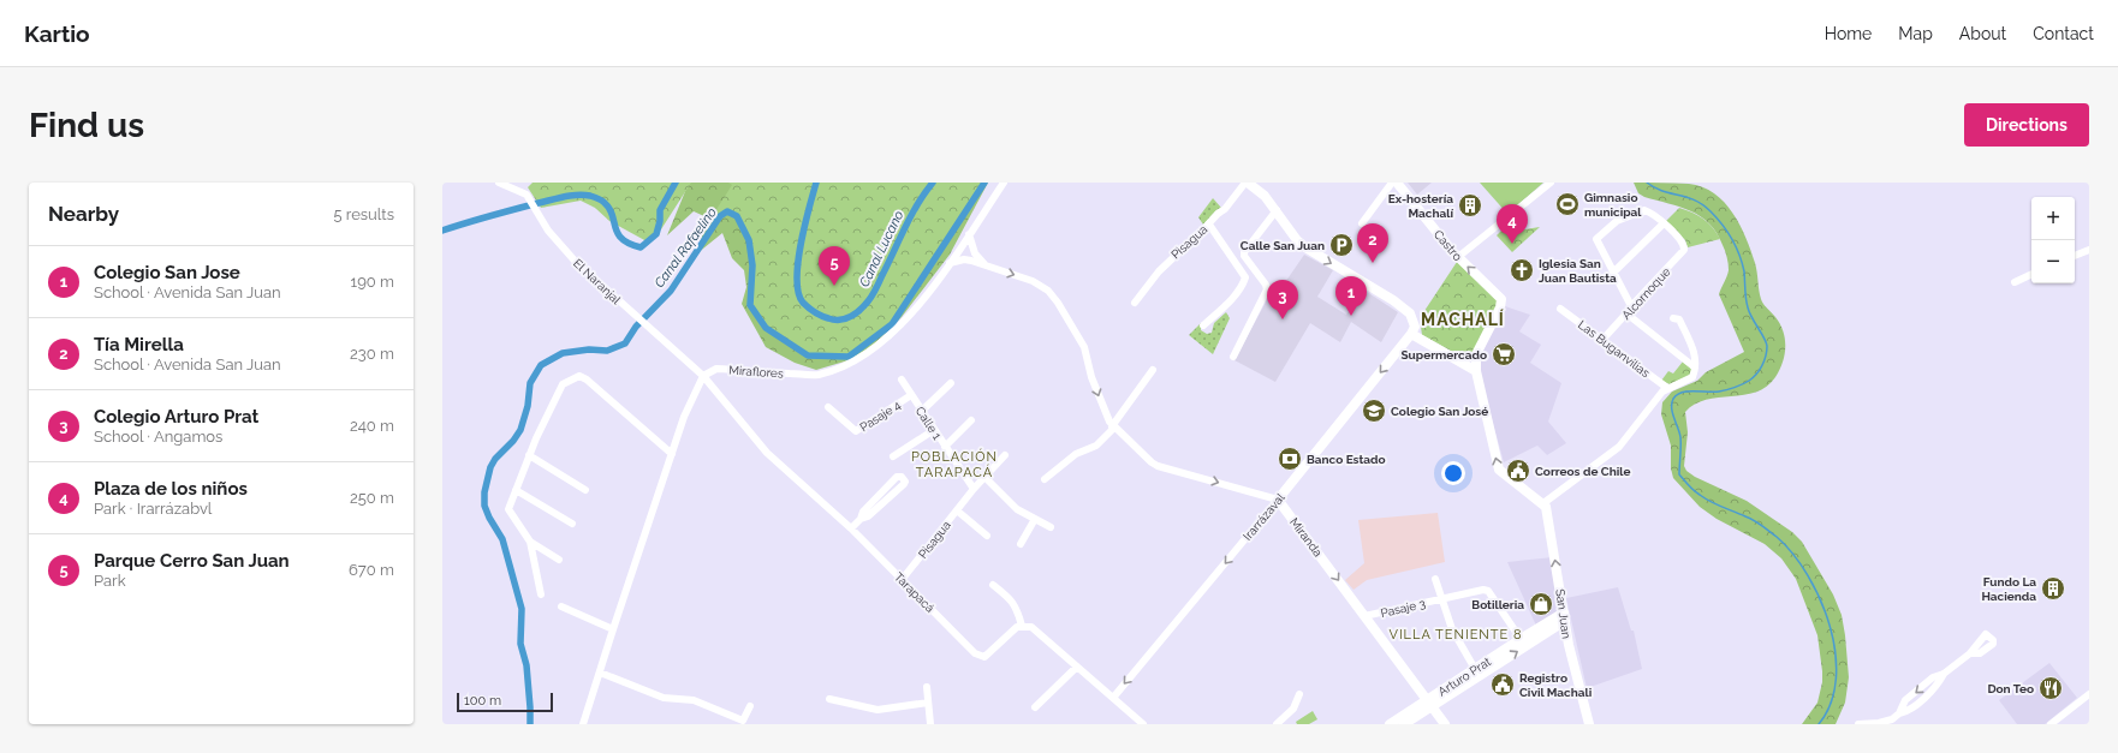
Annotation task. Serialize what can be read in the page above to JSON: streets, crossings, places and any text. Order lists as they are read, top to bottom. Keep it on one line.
{"streets":{"main road":["Castro","Irarrázaval","Miranda","San Juan","Arturo Prat"],"street":["Pisagua","El Naranjal","Alcornoque","Las Buganvilias","Miraflores","Pasaje 4","Calle 1","Tarapacá","Pasaje 3"]},"crossings":[["Pisagua","Calle 1"],["Pisagua","Tarapacá"],["El Naranjal","Miraflores"],["El Naranjal","Tarapacá"],["Alcornoque","Las Buganvilias"],["Miraflores","Tarapacá"],["Pasaje 4","Calle 1"],["Irarrázaval","Miranda"],["Miranda","Pasaje 3"],["Miranda","Arturo Prat"],["Pasaje 3","Arturo Prat"],["San Juan","Arturo Prat"]],"one_way":["Castro","Irarrázaval","Miranda","San Juan"],"districts":["MACHALÍ","POBLACIÓN TARAPACÁ","VILLA TENIENTE 8"],"water":["Canal Rafaelino","Canal Lucano"],"places":{"sports":["Gimnasio municipal"],"building":["Ex-hostería Machalí","Fundo La Hacienda"],"parking":["Calle San Juan"],"church":["Iglesia San Juan Bautista"],"supermarket":["Supermercado"],"school or university":["Colegio San José"],"bank":["Banco Estado"],"public building":["Correos de Chile","Registro Civil Machali"],"shop":["Botilleria"],"restaurant":["Don Teo"]},"scale_bar":"100 m","page":{"header":"Kartio","nav":["Home","Map","About","Contact"],"buttons":"Directions","title":"Find us","heading":["Nearby","5 results"],"map_buttons":["+","−"],"pins":["4","2","5","1","3"],"list":[{"mark":"1","name":"Colegio San Jose","note":"School · Avenida San Juan","value":"190 m"},{"mark":"2","name":"Tía Mirella","note":"School · Avenida San Juan","value":"230 m"},{"mark":"3","name":"Colegio Arturo Prat","note":"School · Angamos","value":"240 m"},{"mark":"4","name":"Plaza de los niños","note":"Park · Irarrázabvl","value":"250 m"},{"mark":"5","name":"Parque Cerro San Juan","note":"Park","value":"670 m"}],"scale":"100 m"}}
